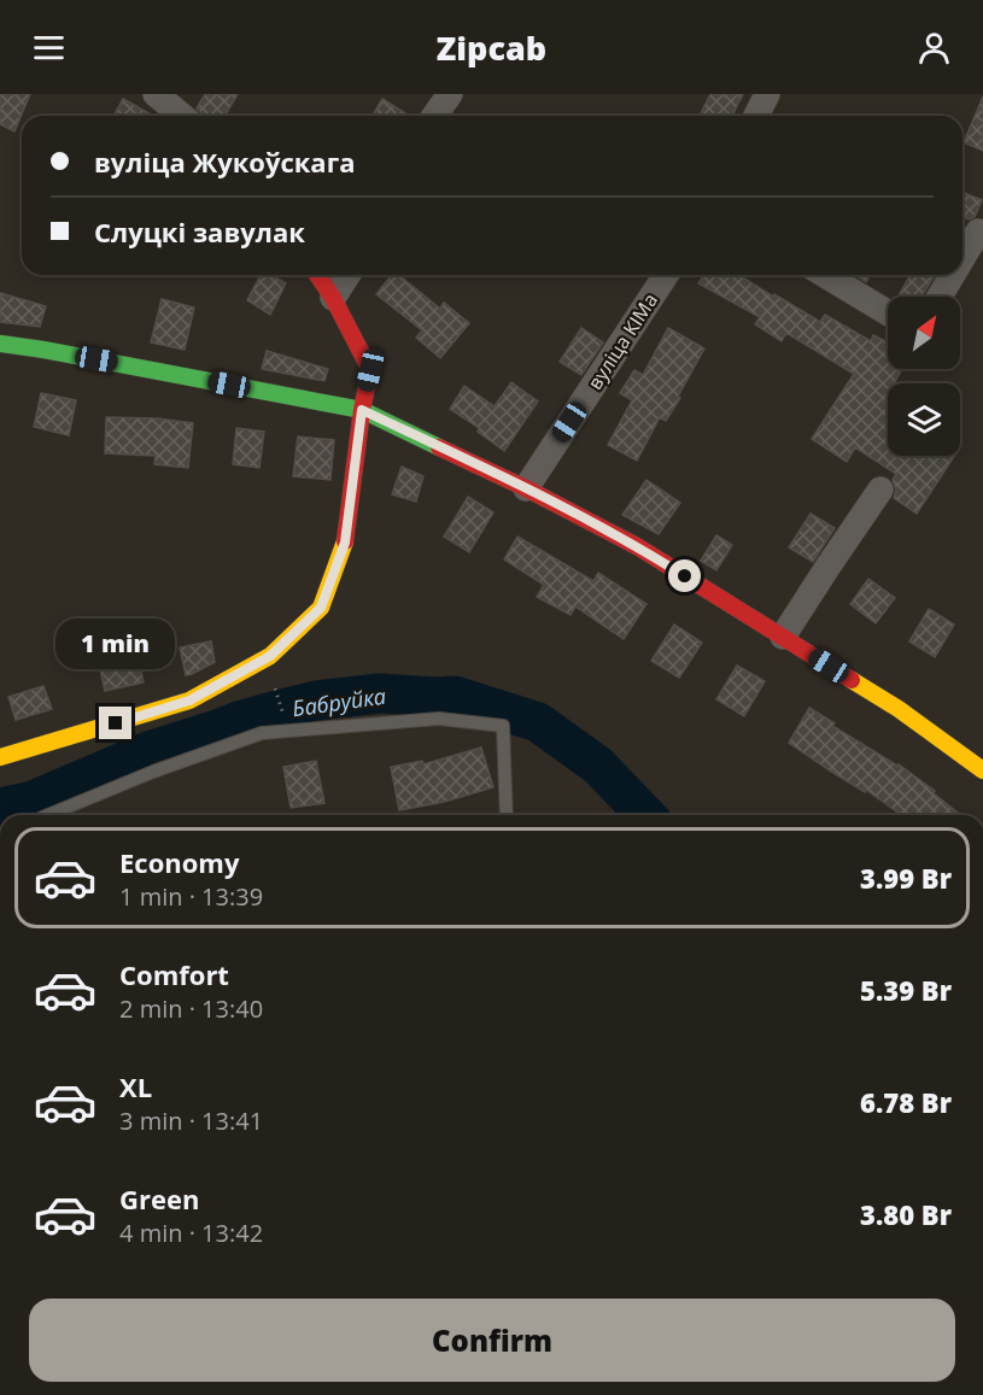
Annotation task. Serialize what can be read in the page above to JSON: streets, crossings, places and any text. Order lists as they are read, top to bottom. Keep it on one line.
{"streets":{"street":["вуліца КІМа"]},"water":["Бабруйка"],"north":"top right","page":{"header":"Zipcab","banner":["вуліца Жукоўскага","Слуцкі завулак"],"bubble":"1 min","list":[{"name":"Economy","note":"1 min · 13:39","value":"3.99 Br"},{"name":"Comfort","note":"2 min · 13:40","value":"5.39 Br"},{"name":"XL","note":"3 min · 13:41","value":"6.78 Br"},{"name":"Green","note":"4 min · 13:42","value":"3.80 Br"}],"buttons":"Confirm"}}
